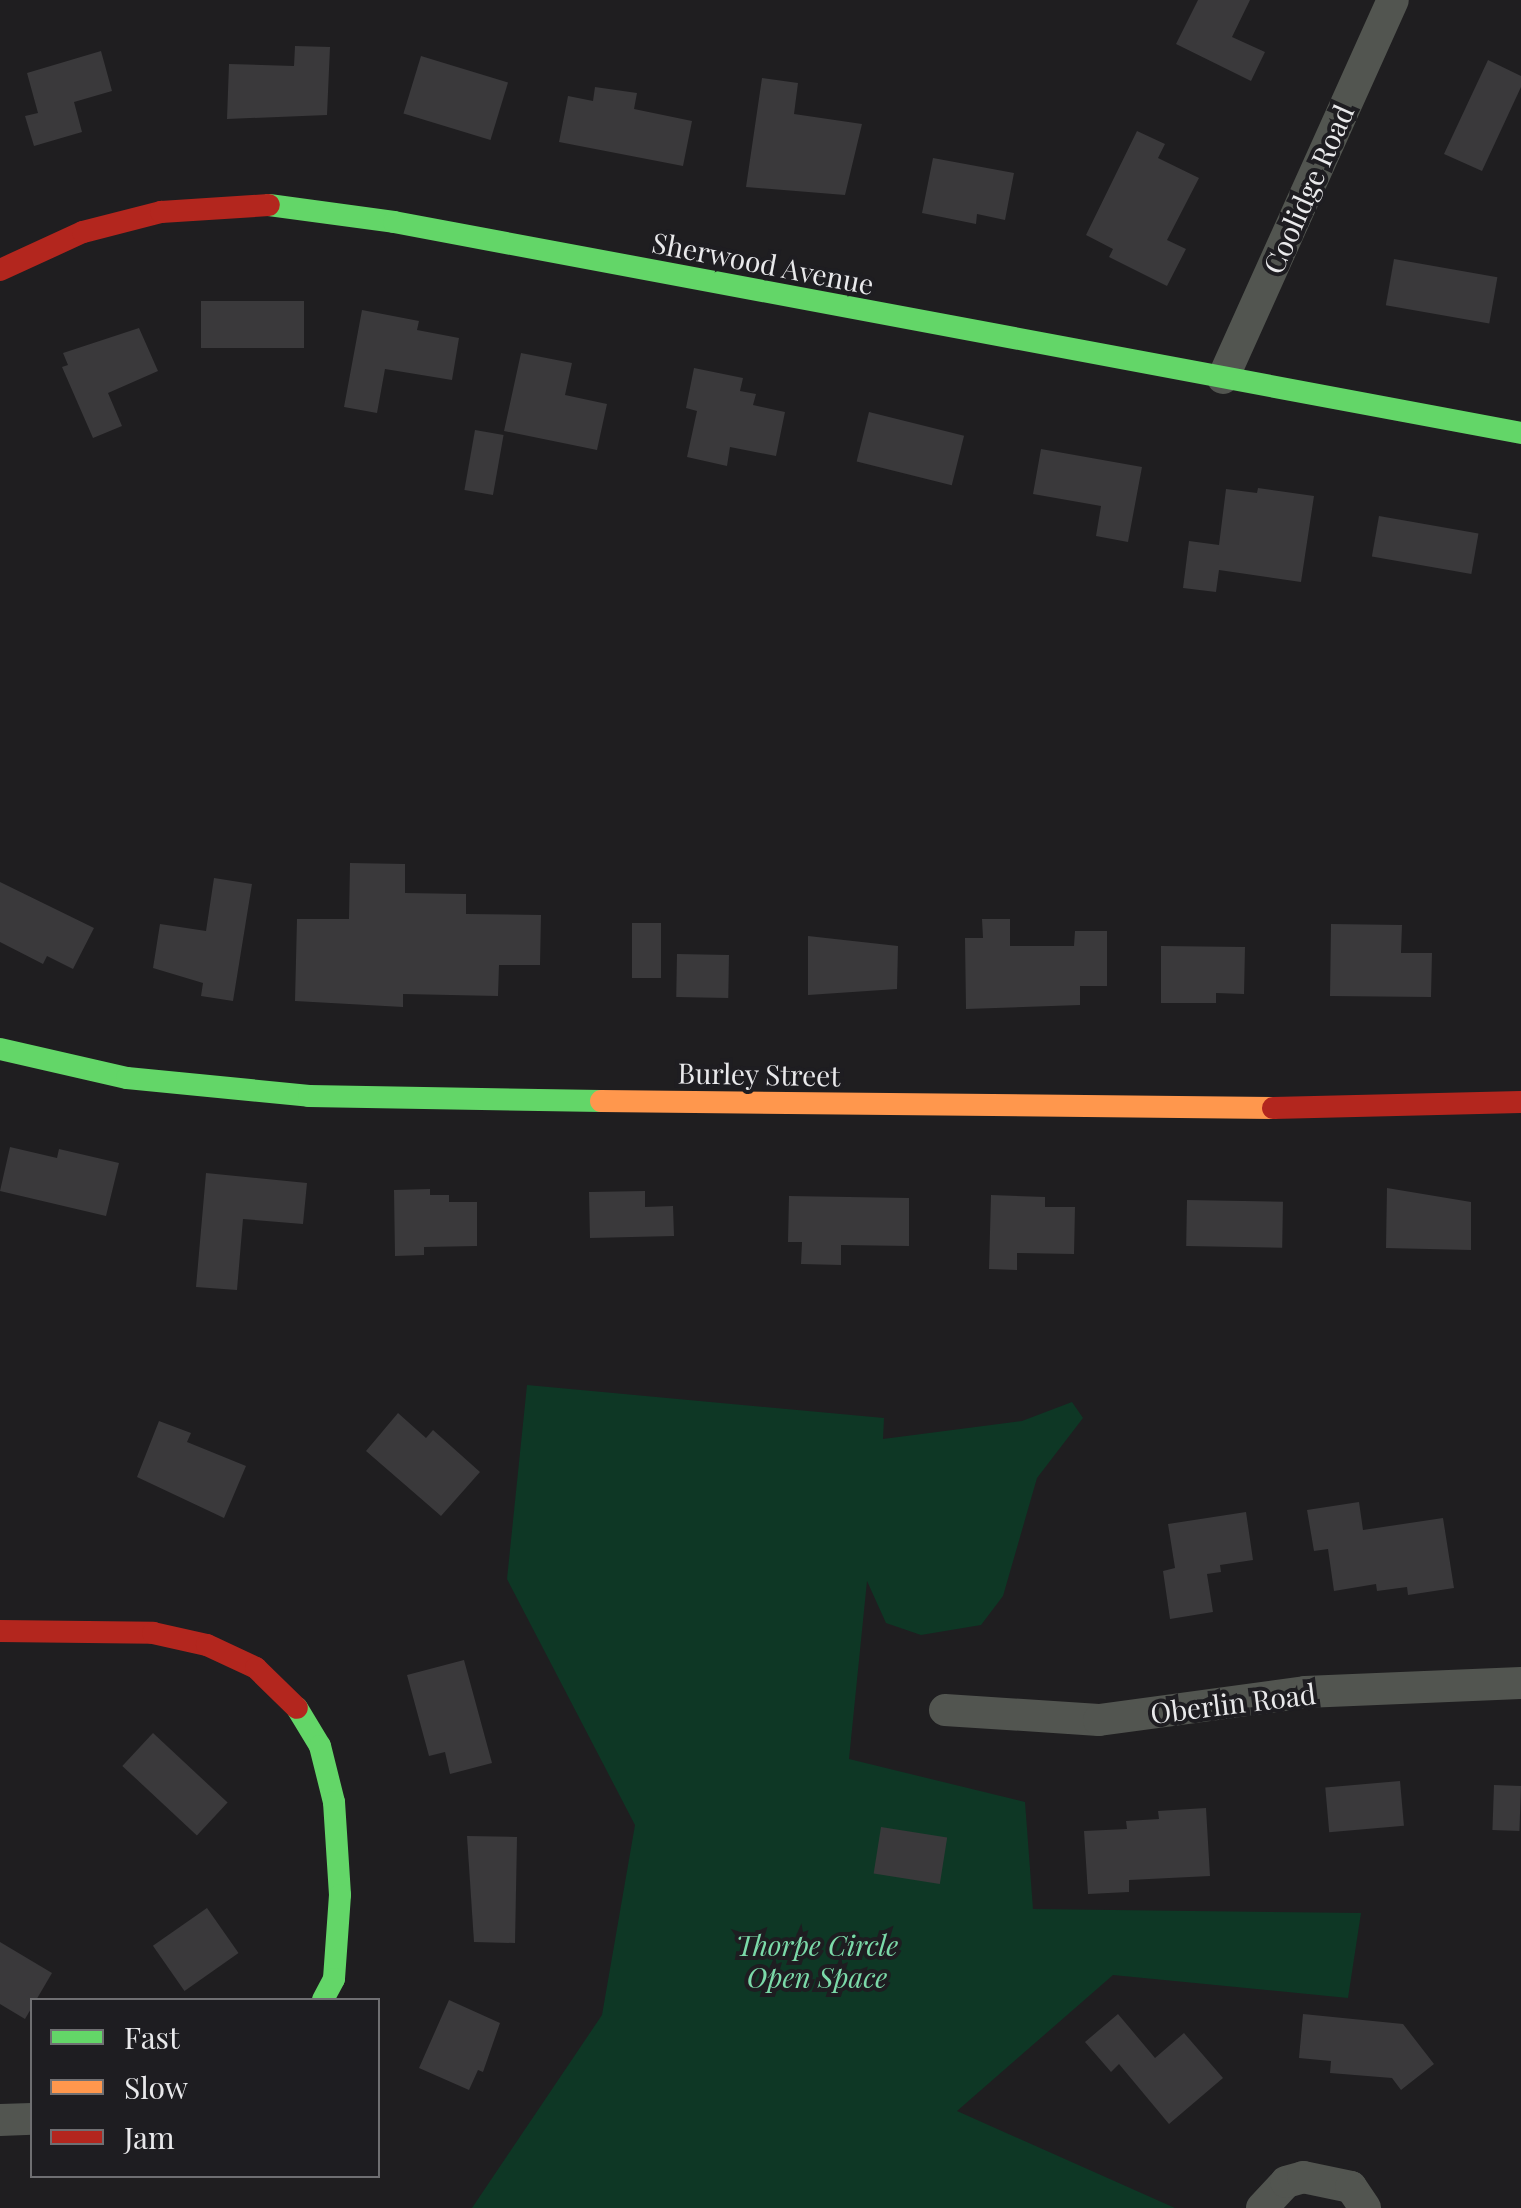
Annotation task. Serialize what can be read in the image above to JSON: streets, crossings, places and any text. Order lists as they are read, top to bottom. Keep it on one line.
{"streets":{"street":["Coolidge Road","Sherwood Avenue","Burley Street","Oberlin Road"]},"crossings":[["Coolidge Road","Sherwood Avenue"]],"parks":["Thorpe Circle Open Space"],"legend":["Fast","Slow","Jam"]}
